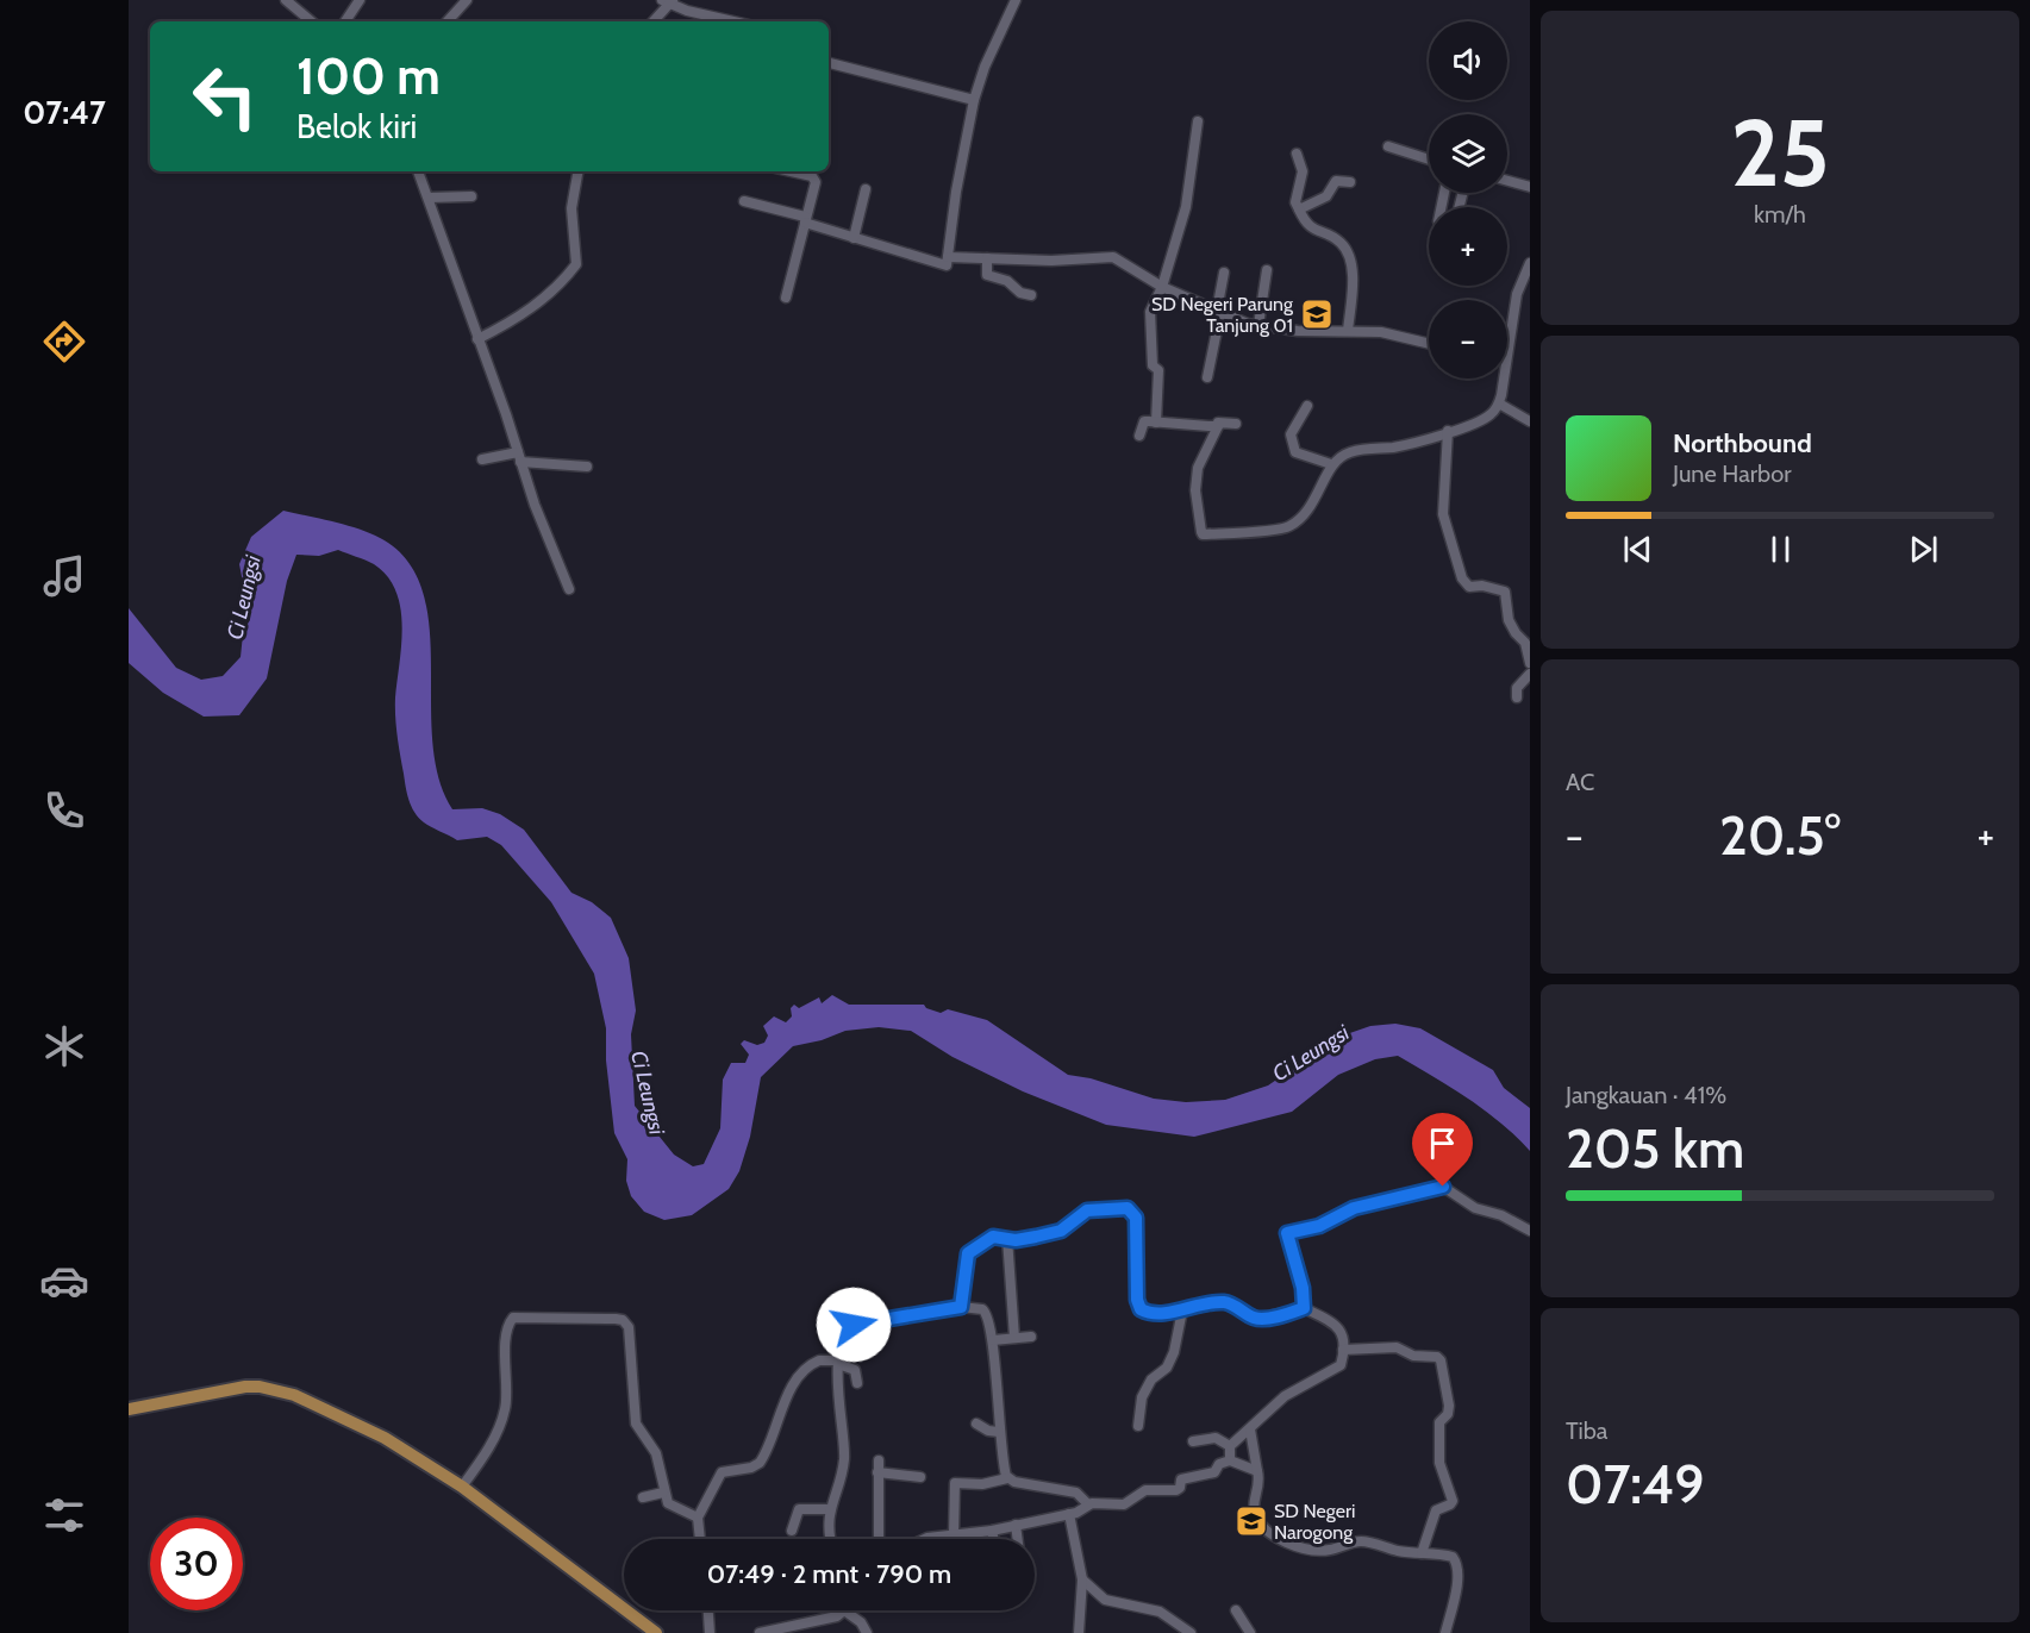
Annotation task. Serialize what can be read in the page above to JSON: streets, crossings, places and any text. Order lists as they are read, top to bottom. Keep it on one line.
{"water":["Ci Leungsi"],"places":{"school or university":["SD Negeri Parung Tanjung 01","SD Negeri Narogong"]},"page":{"tabs":"07:47","tile":[["25","km/h"],"AC",["Jangkauan · 41%","205 km"],["Tiba","07:49"]],"map_buttons":["+","−"],"turn":["100 m","Belok kiri"],"song":["Northbound","June Harbor"],"heat":["−","20.5°","+"],"limit":"30","trip":"07:49 · 2 mnt · 790 m"}}
